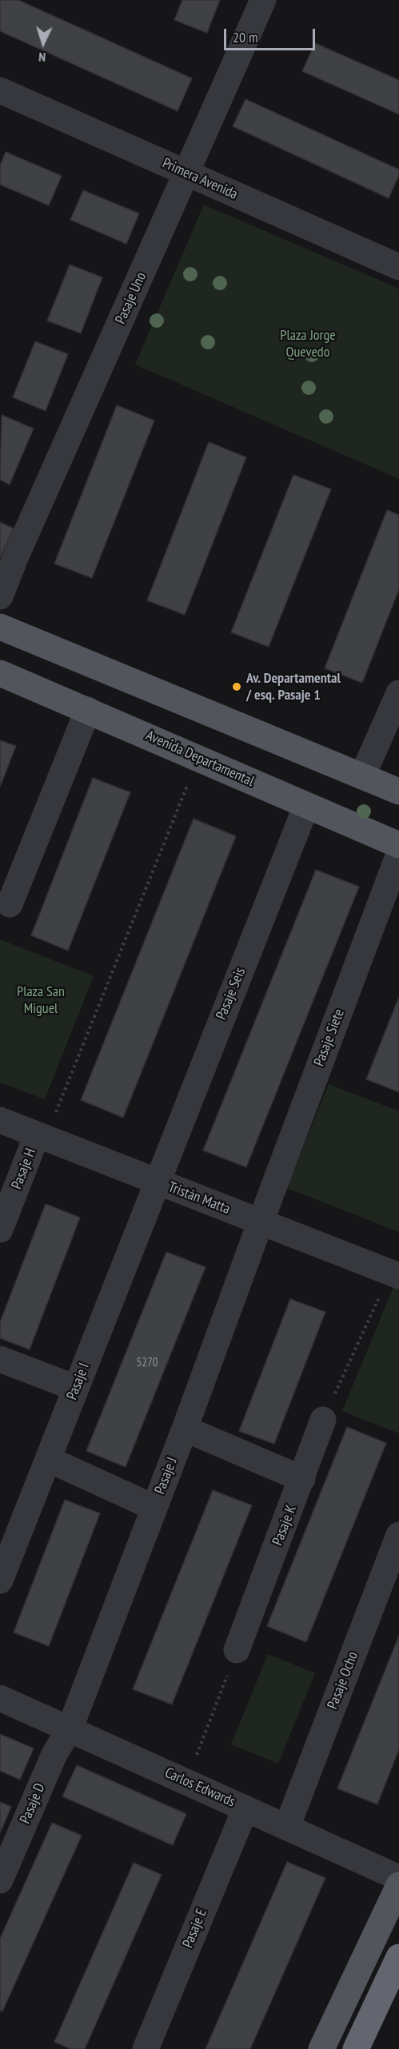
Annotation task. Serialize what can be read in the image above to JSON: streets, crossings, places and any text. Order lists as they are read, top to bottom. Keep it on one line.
{"streets":{"main road":["Avenida Departamental"],"street":["Primera Avenida","Pasaje Uno","Pasaje Seis","Pasaje Siete","Pasaje H","Tristán Matta","Pasaje I","Pasaje J","Pasaje K","Pasaje Ocho","Carlos Edwards","Pasaje D","Pasaje E"]},"crossings":[["Primera Avenida","Pasaje Uno"],["Avenida Departamental","Pasaje Seis"],["Pasaje Seis","Tristán Matta"],["Pasaje Seis","Pasaje I"],["Pasaje Siete","Tristán Matta"],["Pasaje Siete","Pasaje J"],["Pasaje H","Tristán Matta"],["Tristán Matta","Pasaje I"],["Tristán Matta","Pasaje J"],["Pasaje J","Carlos Edwards"],["Pasaje J","Pasaje D"],["Pasaje Ocho","Carlos Edwards"],["Carlos Edwards","Pasaje D"],["Carlos Edwards","Pasaje E"]],"parks":["Plaza Jorge Quevedo","Plaza San Miguel"],"places":["Av. Departamental / esq. Pasaje 1"],"house_numbers":["5270"],"scale_bar":"20 m","north":"bottom"}
